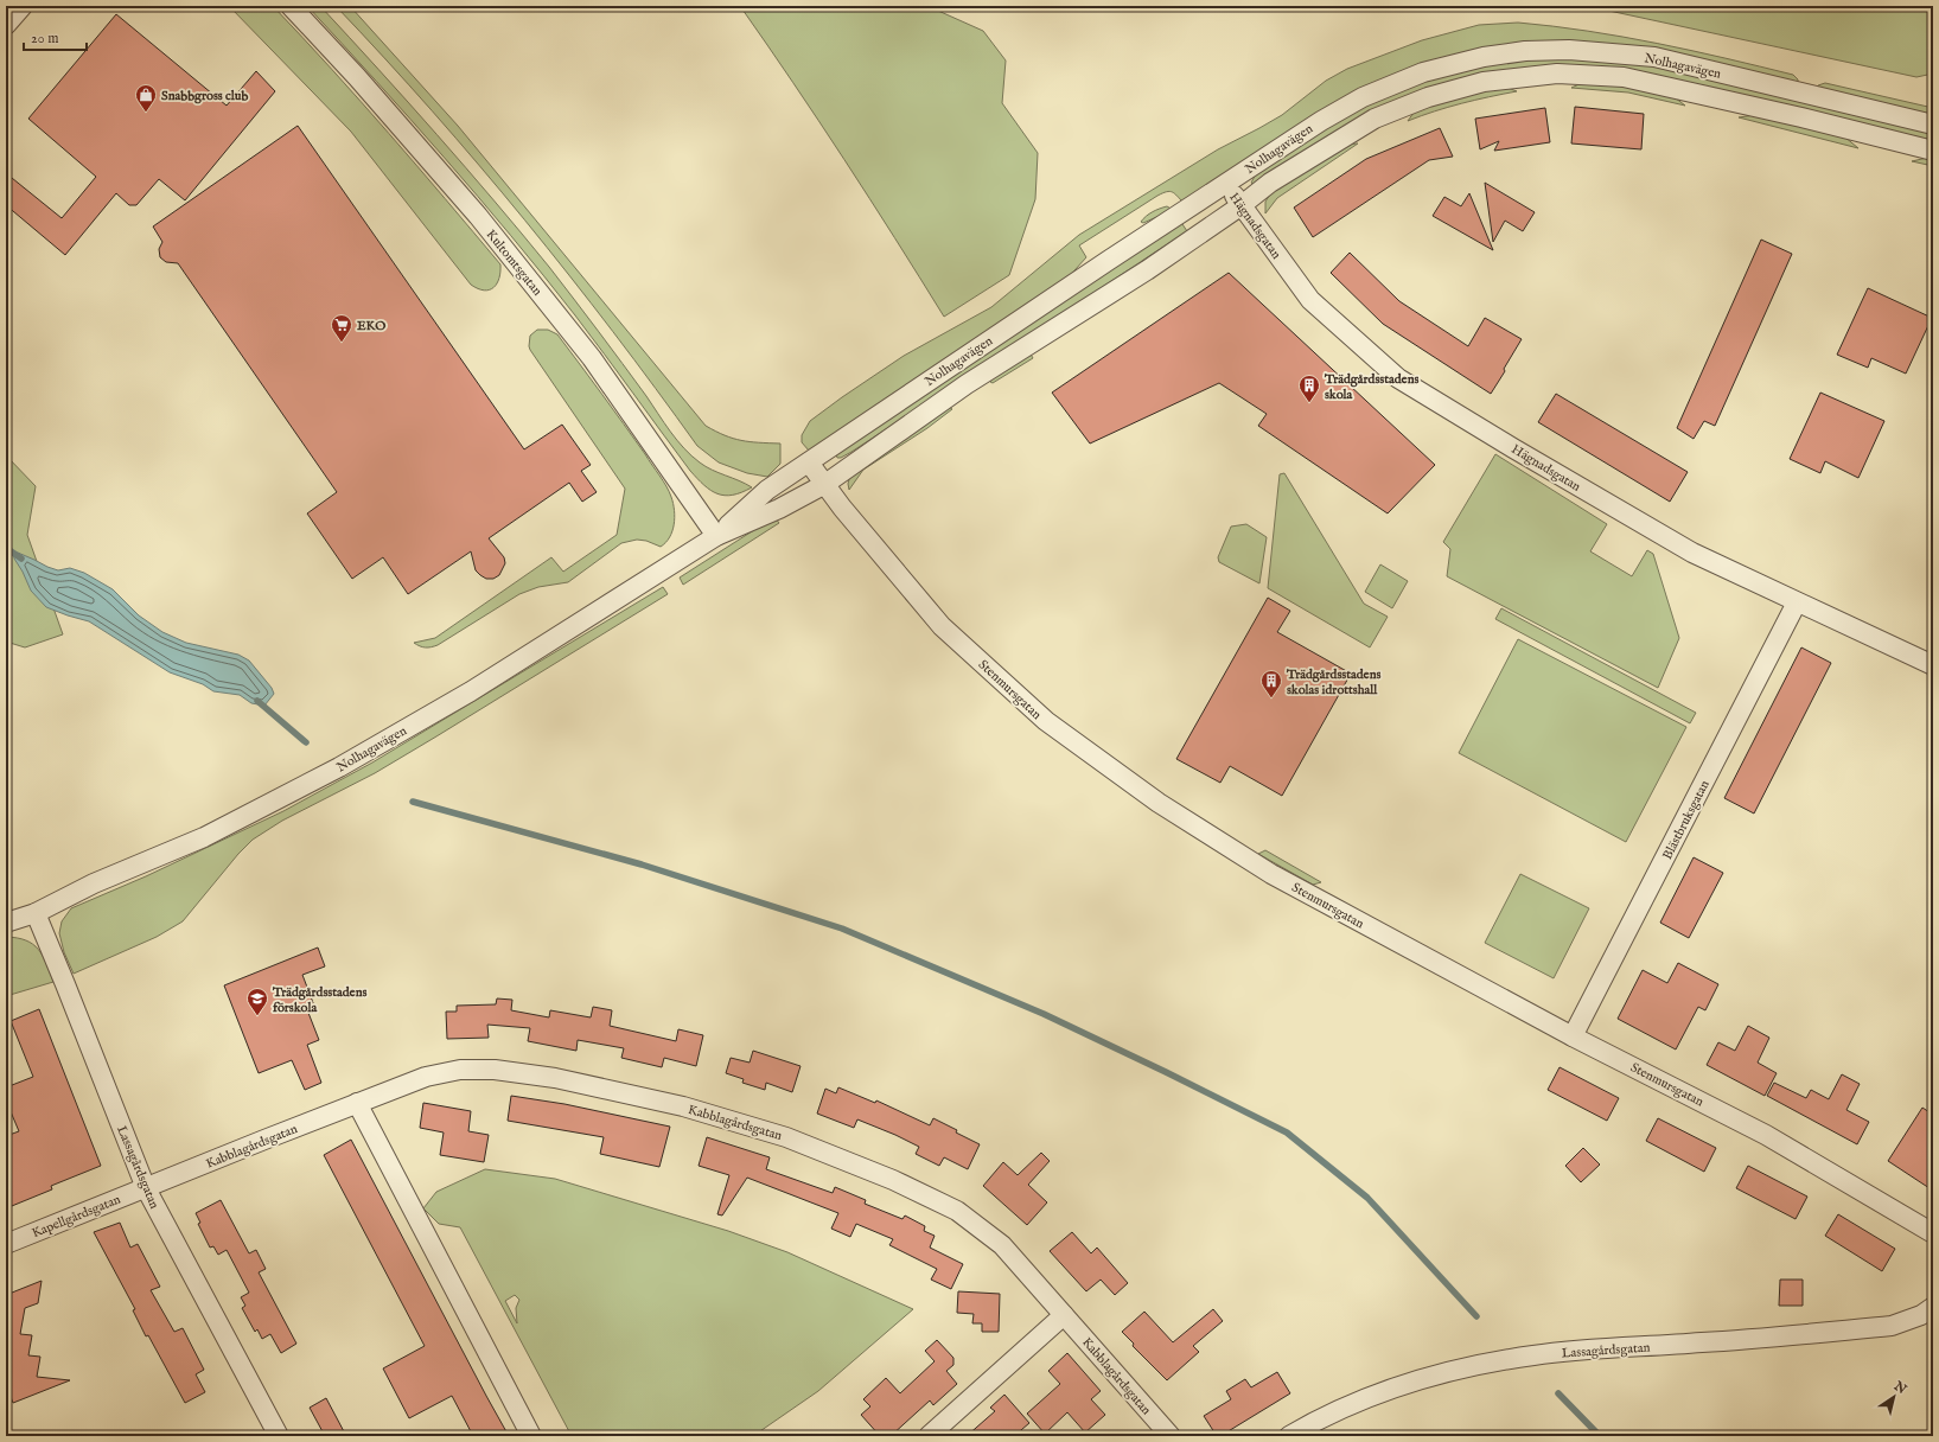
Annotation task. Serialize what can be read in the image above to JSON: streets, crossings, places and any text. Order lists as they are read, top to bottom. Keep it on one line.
{"streets":{"street":["Nolhagavägen","Hägnadsgatan","Kultomtsgatan","Stenmursgatan","Blästbruksgatan","Kabblagårdsgatan","Lassagårdsgatan","Kapellgårdsgatan"]},"crossings":[["Nolhagavägen","Hägnadsgatan"],["Nolhagavägen","Kultomtsgatan"],["Nolhagavägen","Stenmursgatan"],["Nolhagavägen","Lassagårdsgatan"],["Hägnadsgatan","Blästbruksgatan"],["Stenmursgatan","Blästbruksgatan"],["Kabblagårdsgatan","Lassagårdsgatan"],["Kabblagårdsgatan","Kapellgårdsgatan"],["Lassagårdsgatan","Kapellgårdsgatan"]],"places":{"shop":["Snabbgross club"],"supermarket":["EKO"],"building":["Trädgårdsstadens skola","Trädgårdsstadens skolas idrottshall"],"school or university":["Trädgårdsstadens förskola"]},"scale_bar":"20 m","north":"top right"}
